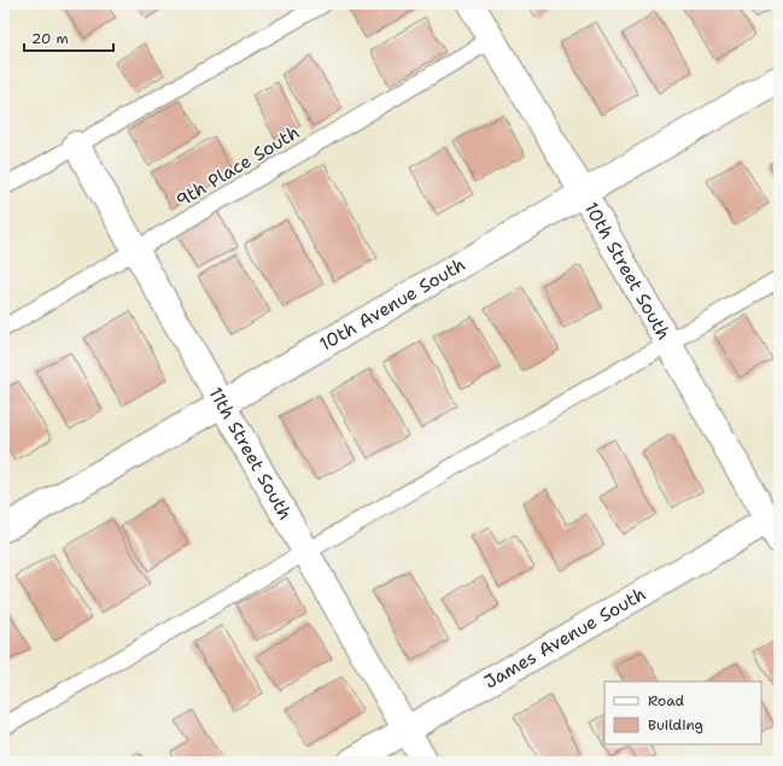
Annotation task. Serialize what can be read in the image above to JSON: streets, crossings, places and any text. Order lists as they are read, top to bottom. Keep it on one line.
{"streets":{"street":["10th Street South","10th Avenue South","11th Street South","James Avenue South"],"lane":["9th Place South"]},"crossings":[["9th Place South","10th Street South"],["9th Place South","11th Street South"],["10th Street South","10th Avenue South"],["10th Street South","James Avenue South"],["10th Avenue South","11th Street South"],["11th Street South","James Avenue South"]],"legend":["Road","Building"],"scale_bar":"20 m"}
